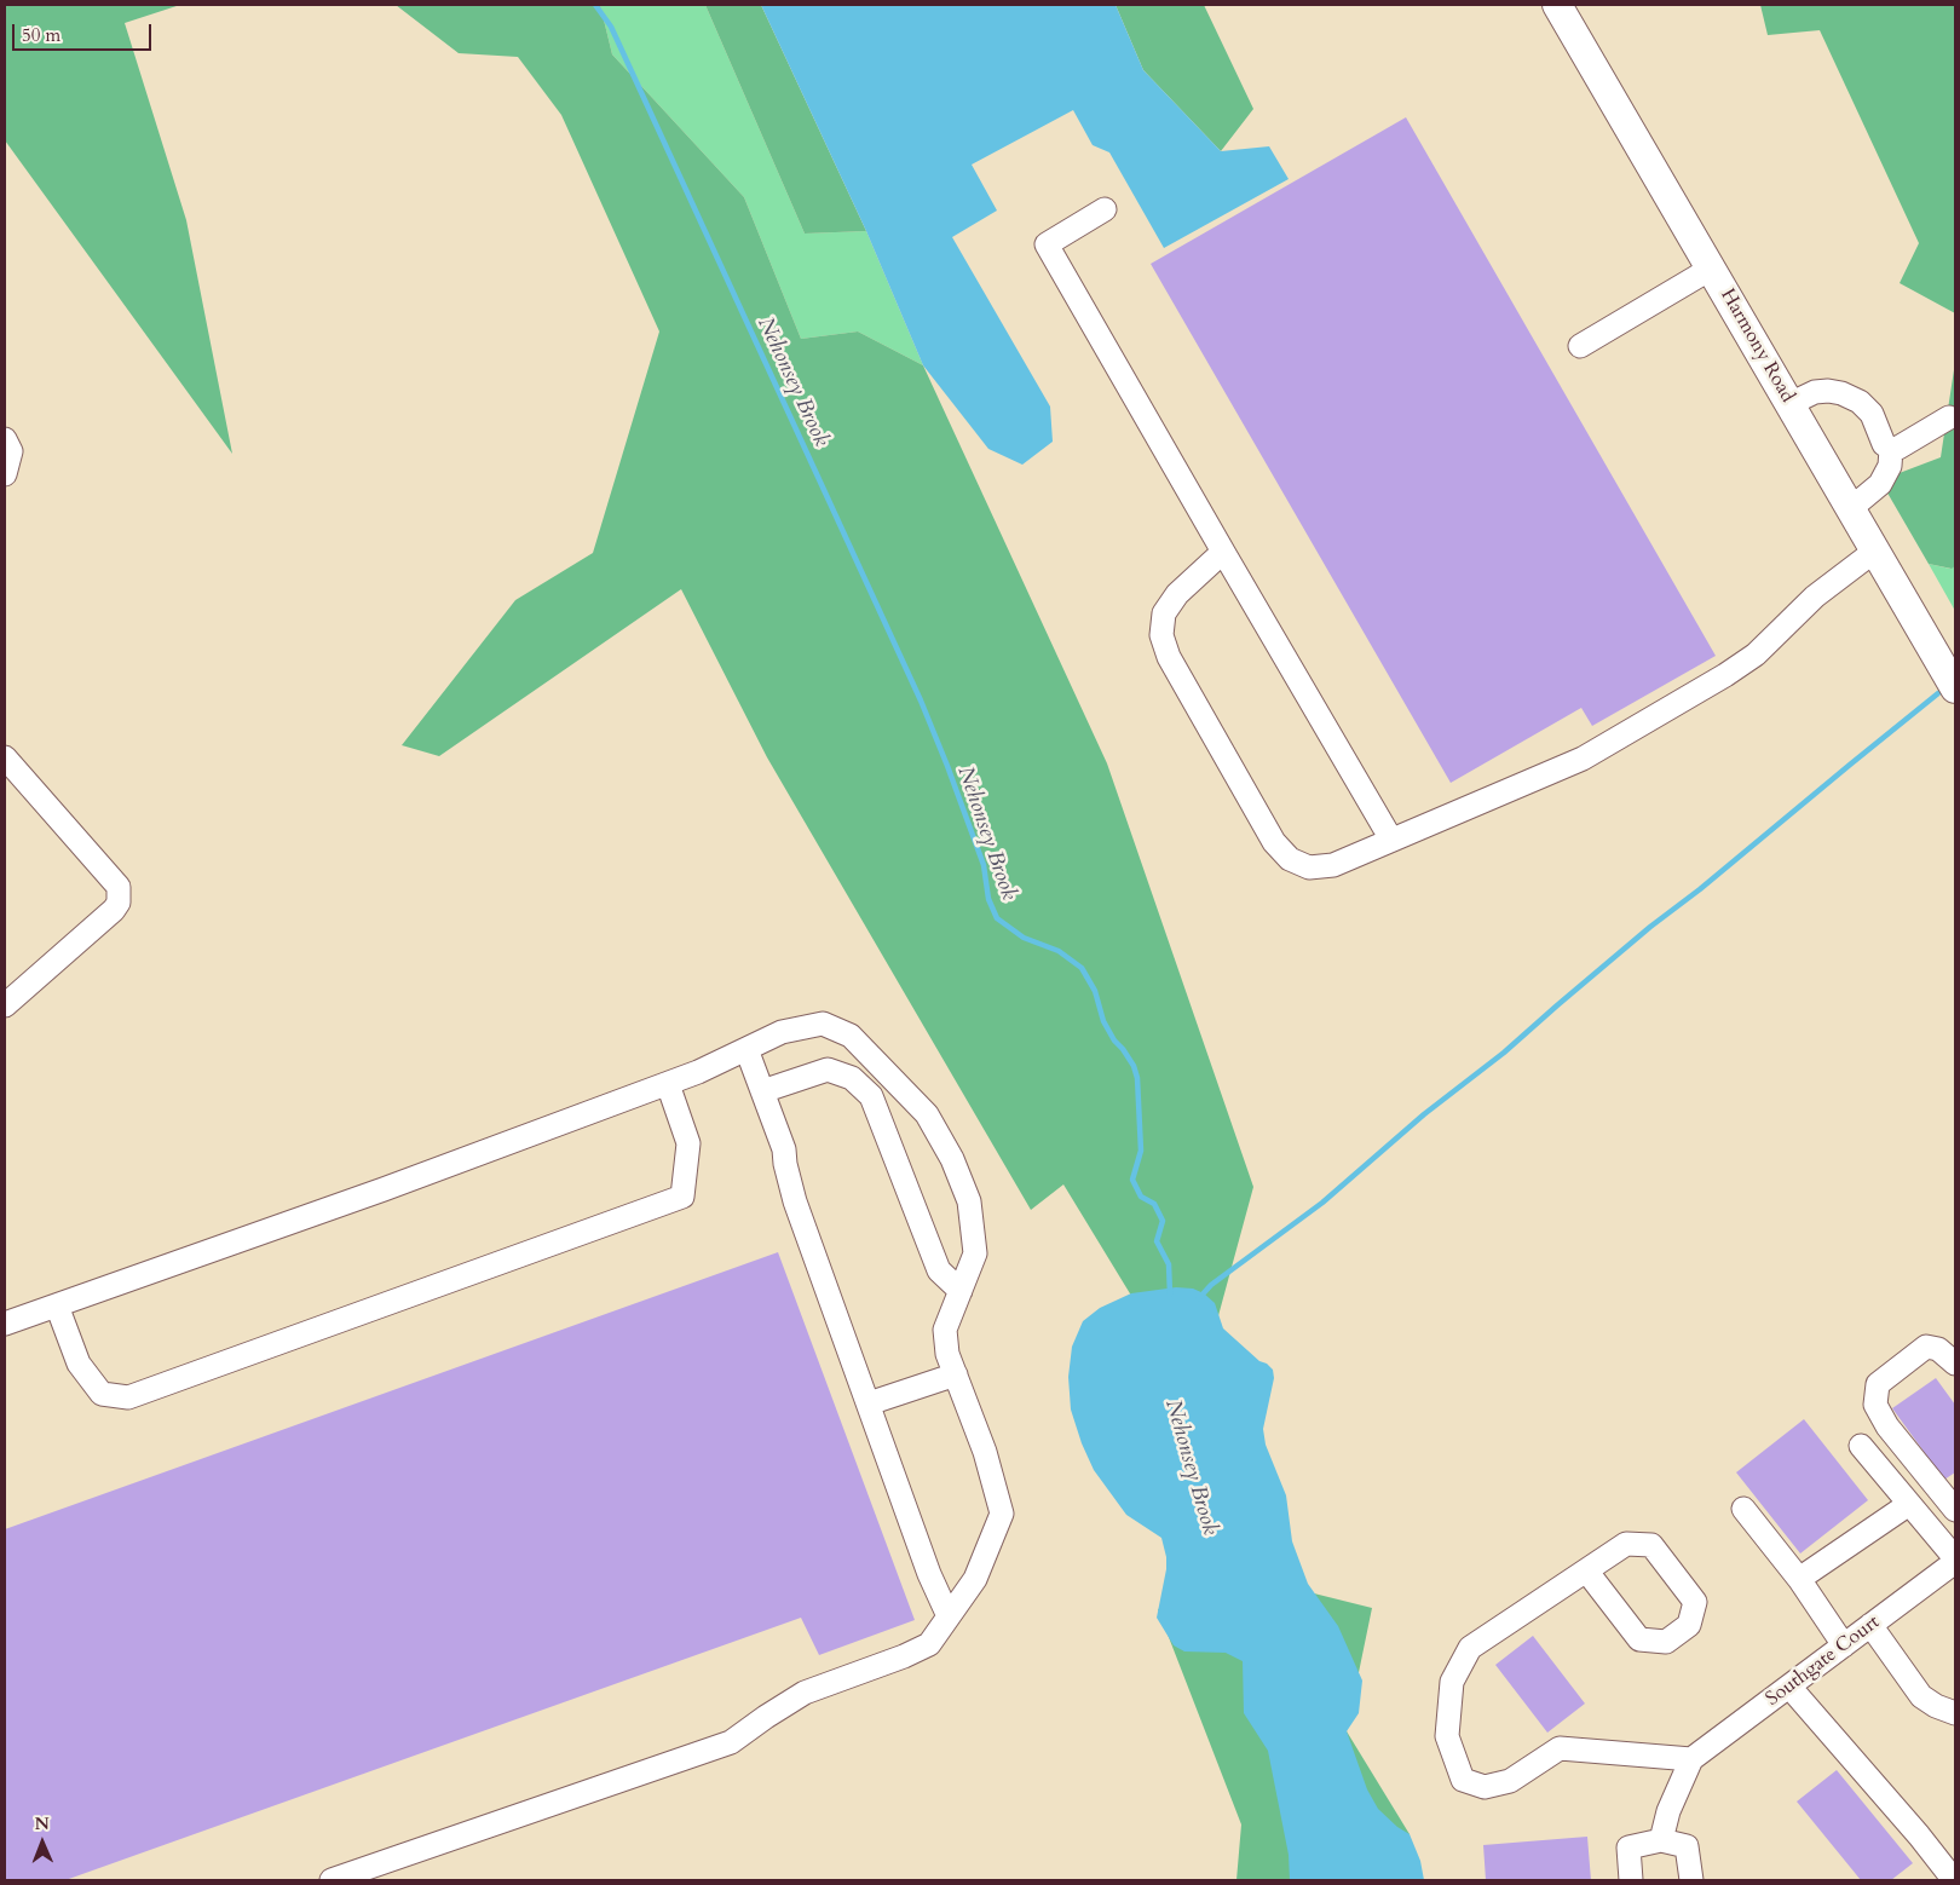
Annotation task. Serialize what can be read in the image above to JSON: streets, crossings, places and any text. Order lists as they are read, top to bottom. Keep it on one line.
{"streets":{"main road":["Harmony Road"],"street":["Southgate Court"]},"water":["Nehonsey Brook"],"scale_bar":"50 m","north":"top"}
